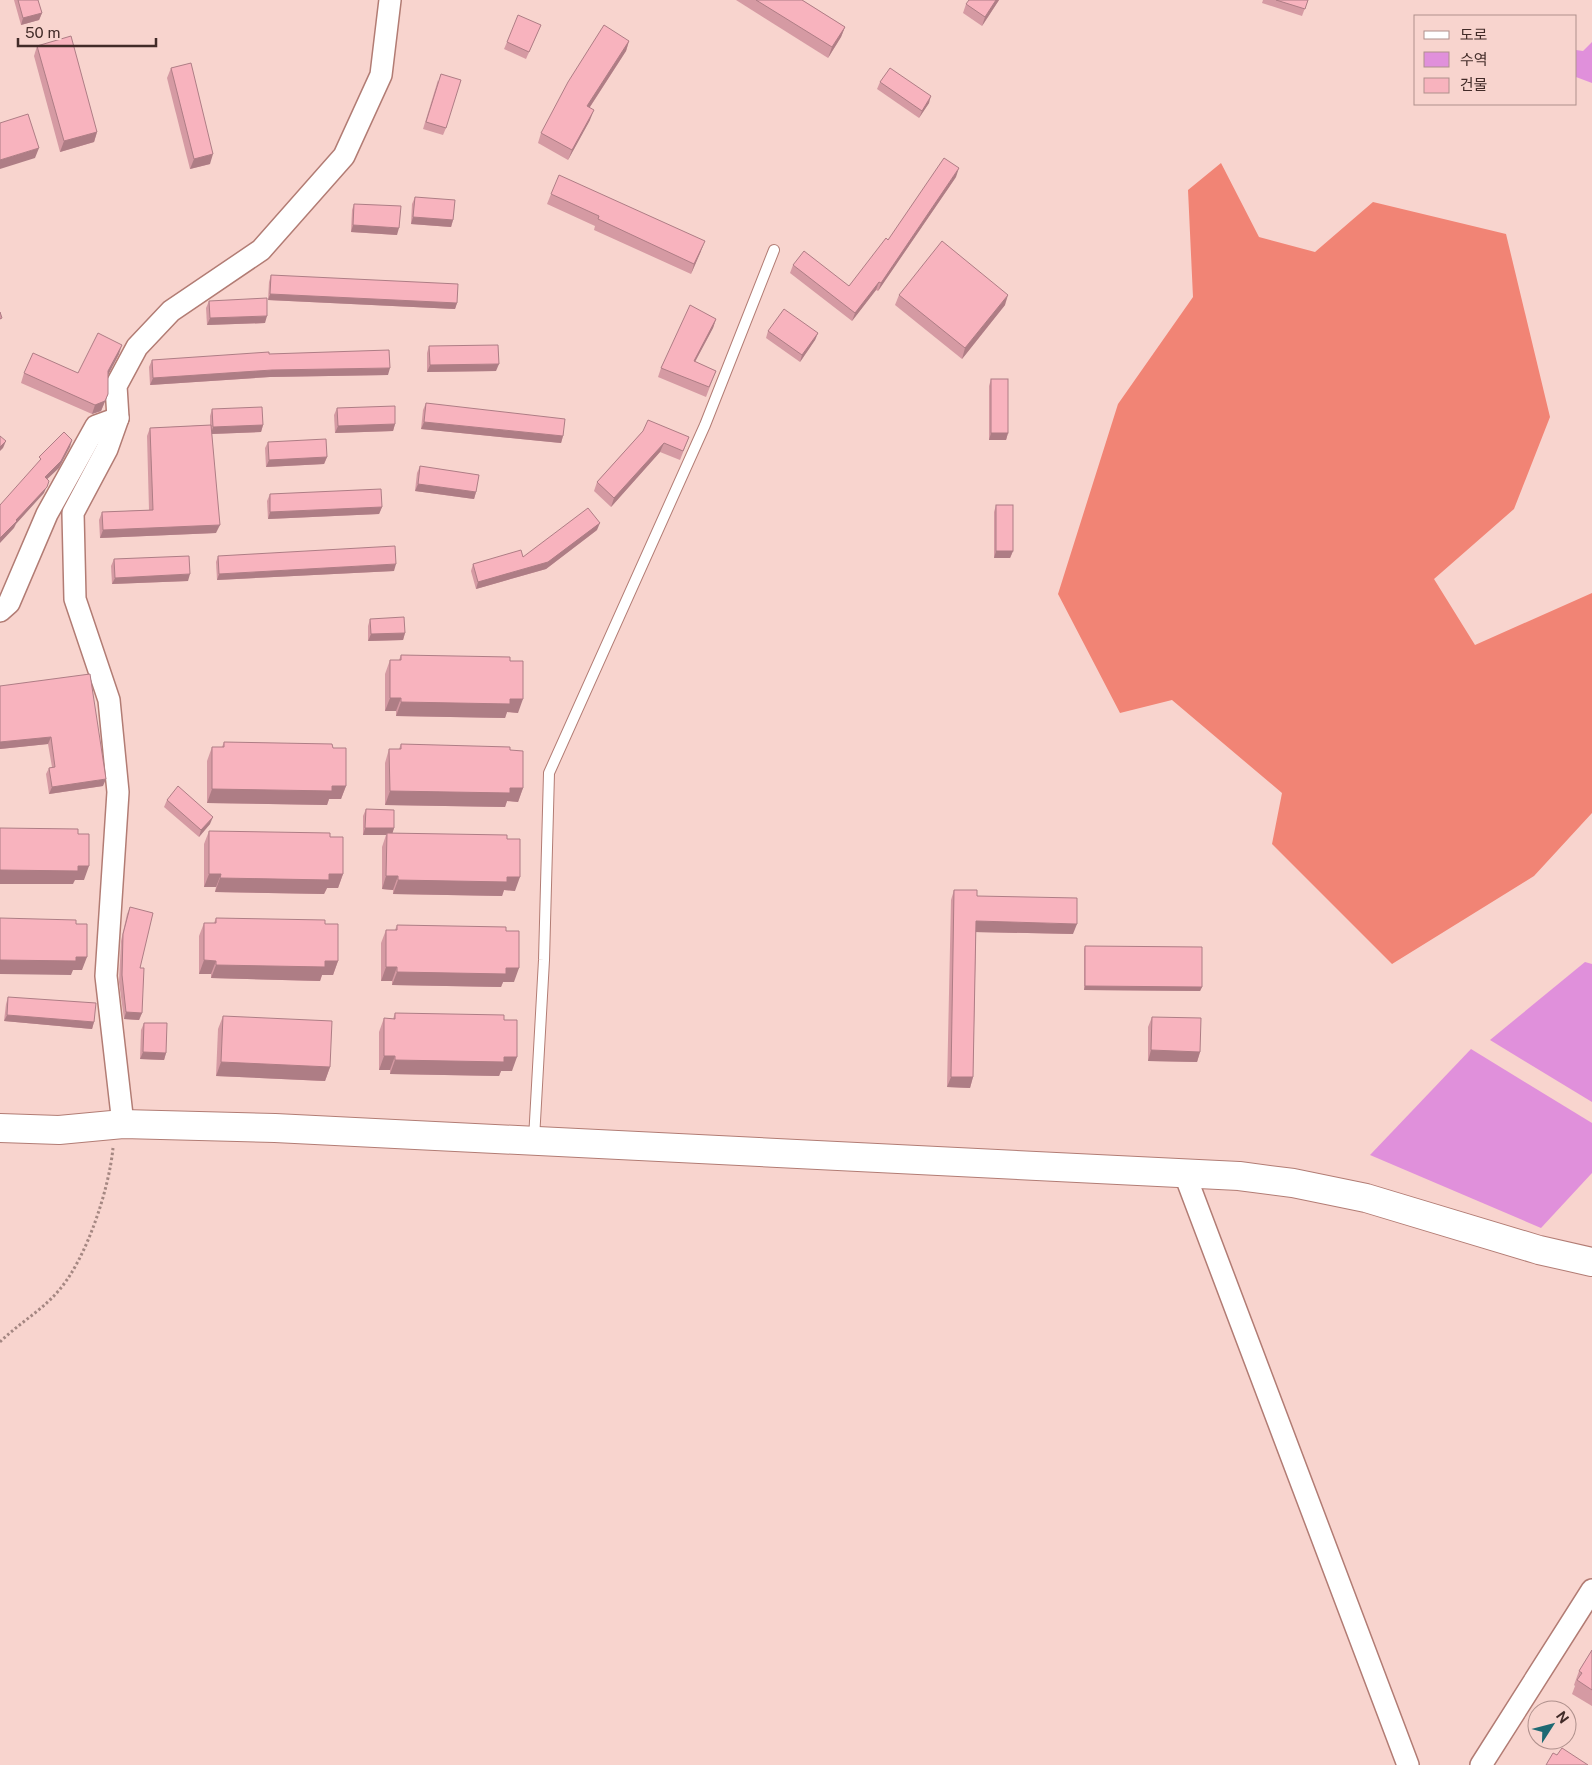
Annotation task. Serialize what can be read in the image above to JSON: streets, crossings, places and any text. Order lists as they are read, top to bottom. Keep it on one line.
{"legend":["도로","수역","건물"],"scale_bar":"50 m","north":"top right"}
